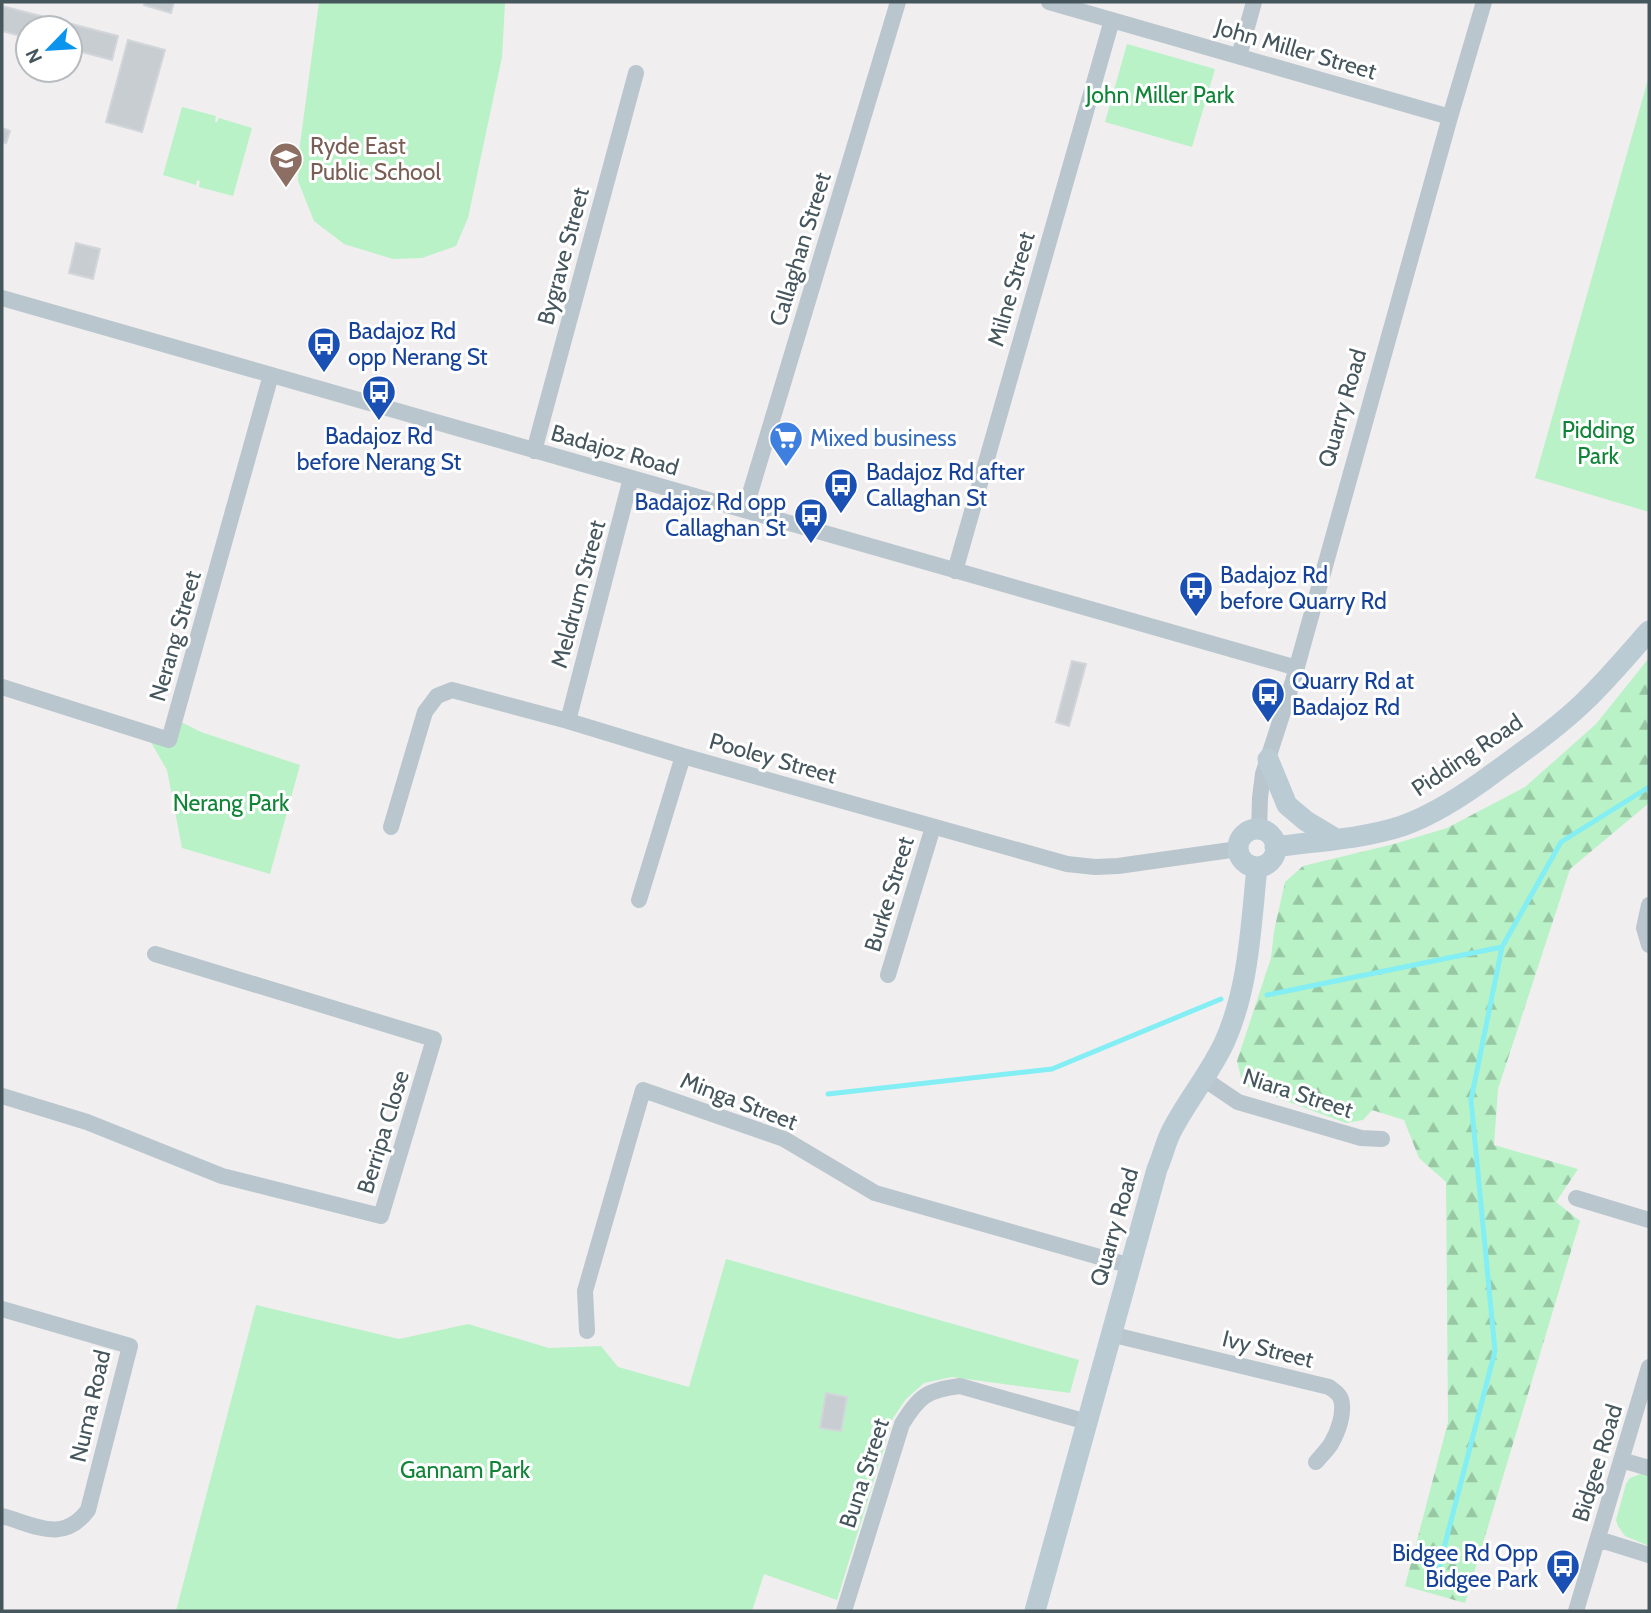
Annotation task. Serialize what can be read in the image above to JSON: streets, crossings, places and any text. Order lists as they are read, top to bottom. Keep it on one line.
{"streets":{"street":["John Miller Street","Callaghan Street","Bygrave Street","Milne Street","Quarry Road","Badajoz Road","Meldrum Street","Nerang Street","Pidding Road","Pooley Street","Burke Street","Niara Street","Minga Street","Berripa Close","Ivy Street","Numa Road","Bidgee Road","Buna Street"]},"crossings":[["John Miller Street","Milne Street"],["John Miller Street","Quarry Road"],["Callaghan Street","Badajoz Road"],["Bygrave Street","Badajoz Road"],["Milne Street","Badajoz Road"],["Quarry Road","Badajoz Road"],["Quarry Road","Pidding Road"],["Quarry Road","Pooley Street"],["Quarry Road","Niara Street"],["Quarry Road","Minga Street"],["Quarry Road","Ivy Street"],["Quarry Road","Buna Street"],["Badajoz Road","Meldrum Street"],["Badajoz Road","Nerang Street"],["Meldrum Street","Pooley Street"],["Pidding Road","Pooley Street"],["Pooley Street","Burke Street"]],"parks":["John Miller Park","Pidding Park","Nerang Park","Gannam Park"],"places":{"school or university":["Ryde East Public School"],"bus stop":["Badajoz Rd opp Nerang St","Badajoz Rd before Nerang St","Badajoz Rd after Callaghan St","Badajoz Rd opp Callaghan St","Badajoz Rd before Quarry Rd","Quarry Rd at Badajoz Rd","Bidgee Rd Opp Bidgee Park"],"supermarket":["Mixed business"]},"north":"bottom left"}
